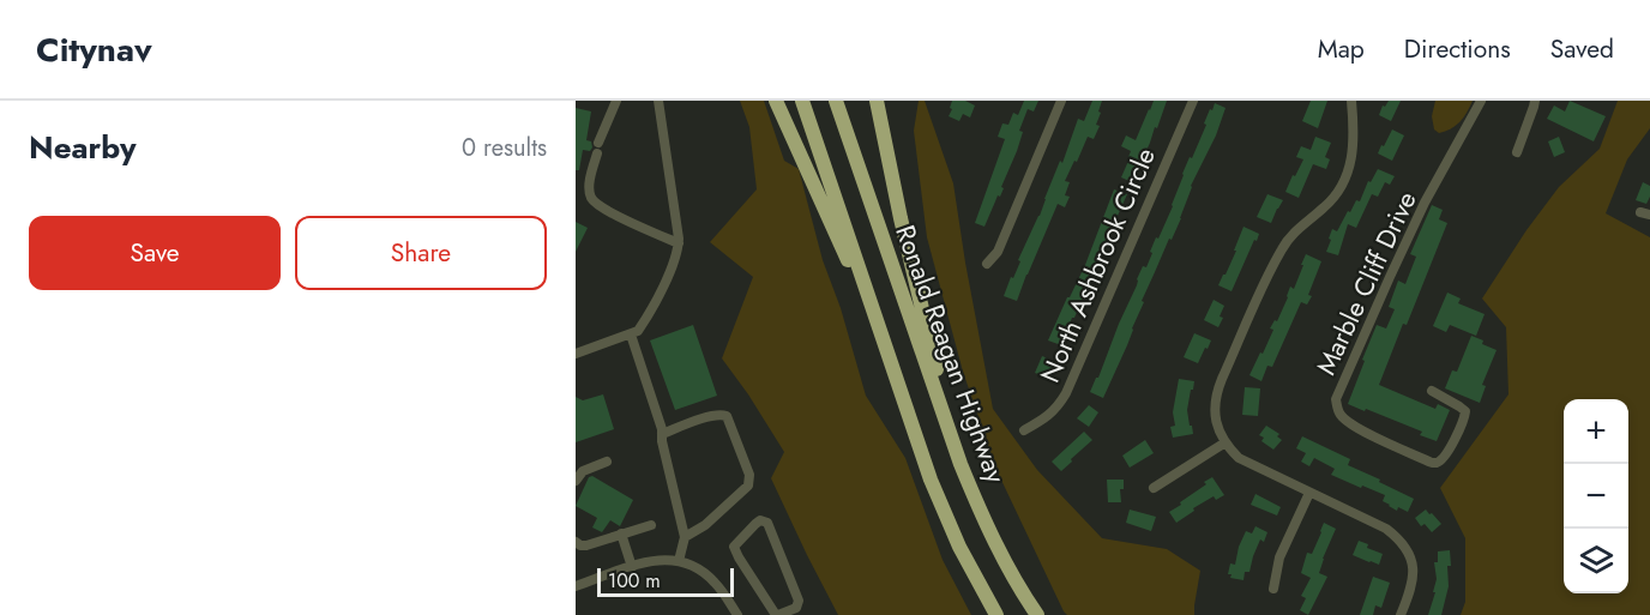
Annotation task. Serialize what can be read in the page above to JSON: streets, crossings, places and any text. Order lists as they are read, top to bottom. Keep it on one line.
{"streets":{"highway":["Ronald Reagan Highway"],"street":["North Ashbrook Circle","Marble Cliff Drive"]},"scale_bar":"100 m","page":{"header":"Citynav","nav":["Map","Directions","Saved"],"heading":["Nearby","0 results"],"buttons":["Save","Share"],"map_buttons":["+","−"],"scale":"100 m"}}
